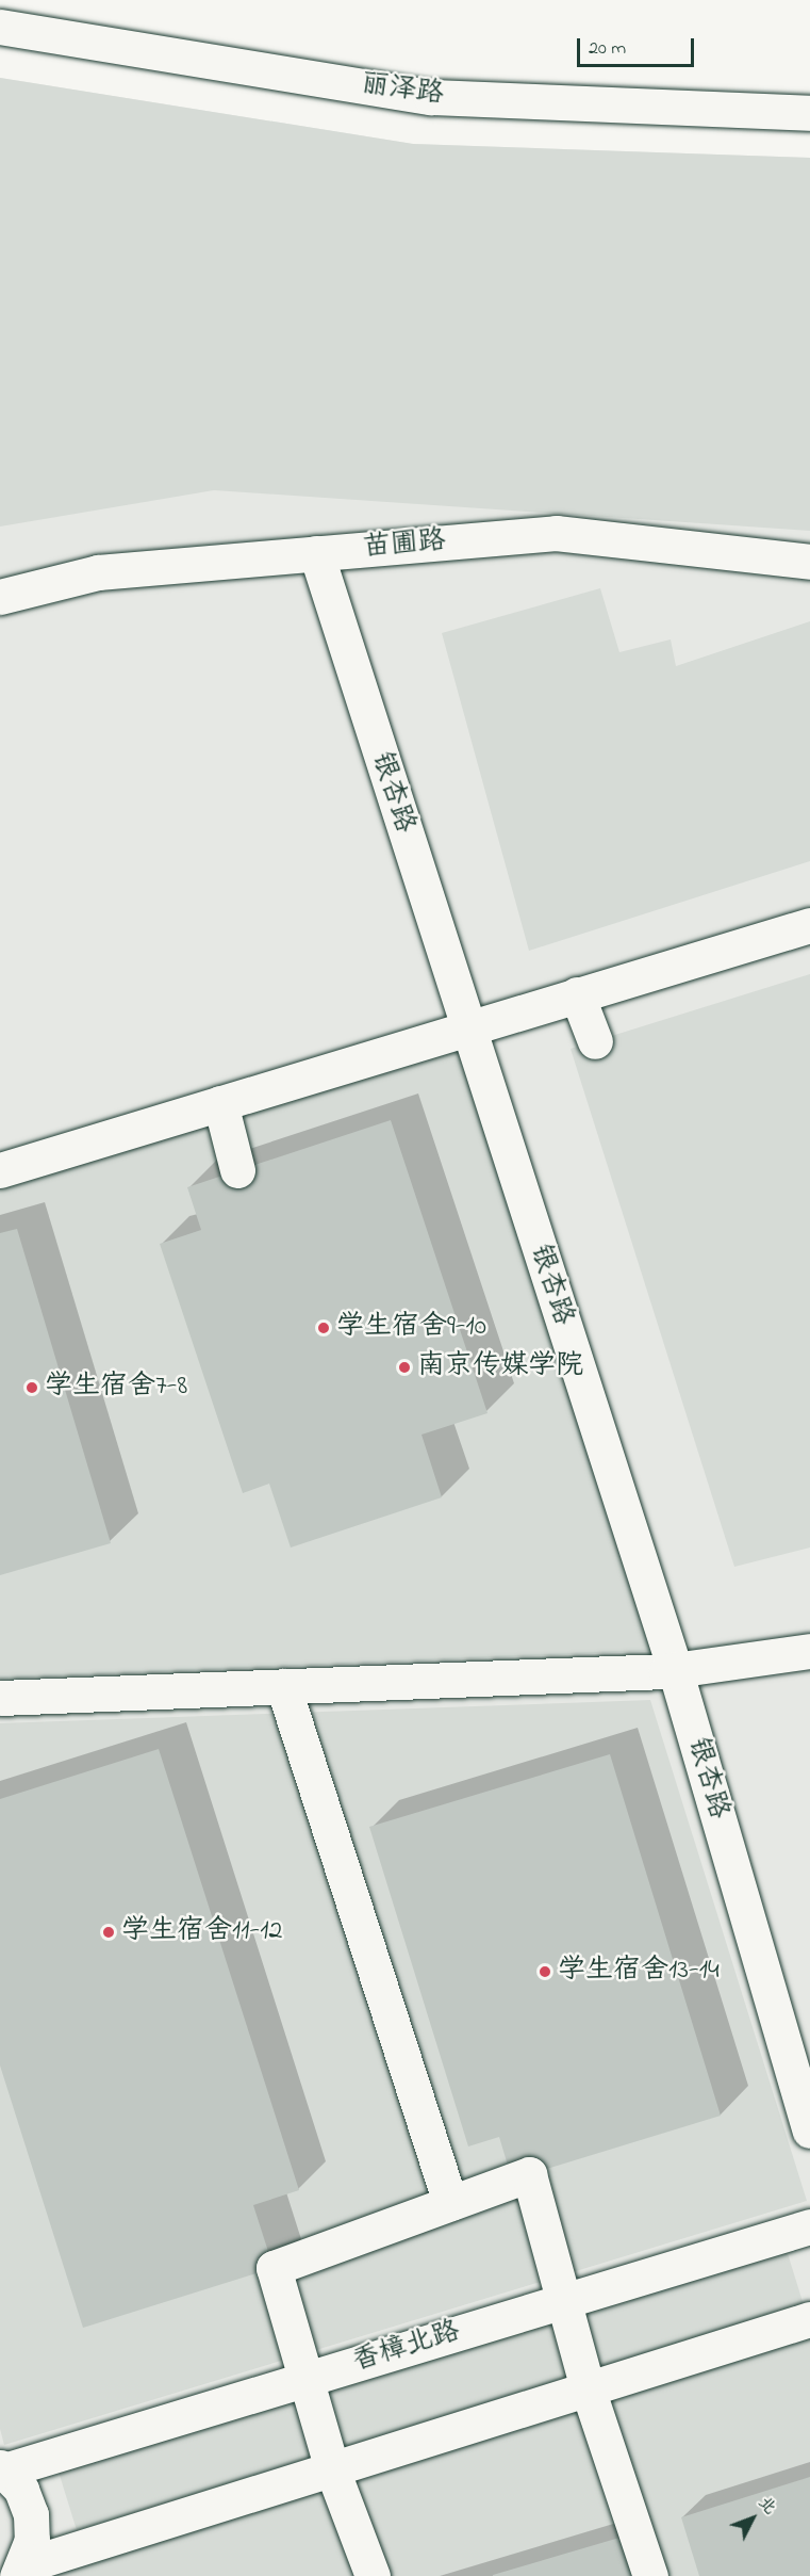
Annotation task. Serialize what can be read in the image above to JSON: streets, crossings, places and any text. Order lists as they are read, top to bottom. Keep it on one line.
{"streets":{"street":["丽泽路","苗圃路","银杏路","香樟北路"]},"crossings":[["苗圃路","银杏路"]],"places":["学生宿舍9-10","南京传媒学院","学生宿舍7-8","学生宿舍11-12","学生宿舍13-14"],"scale_bar":"20 m","north":"top right"}
